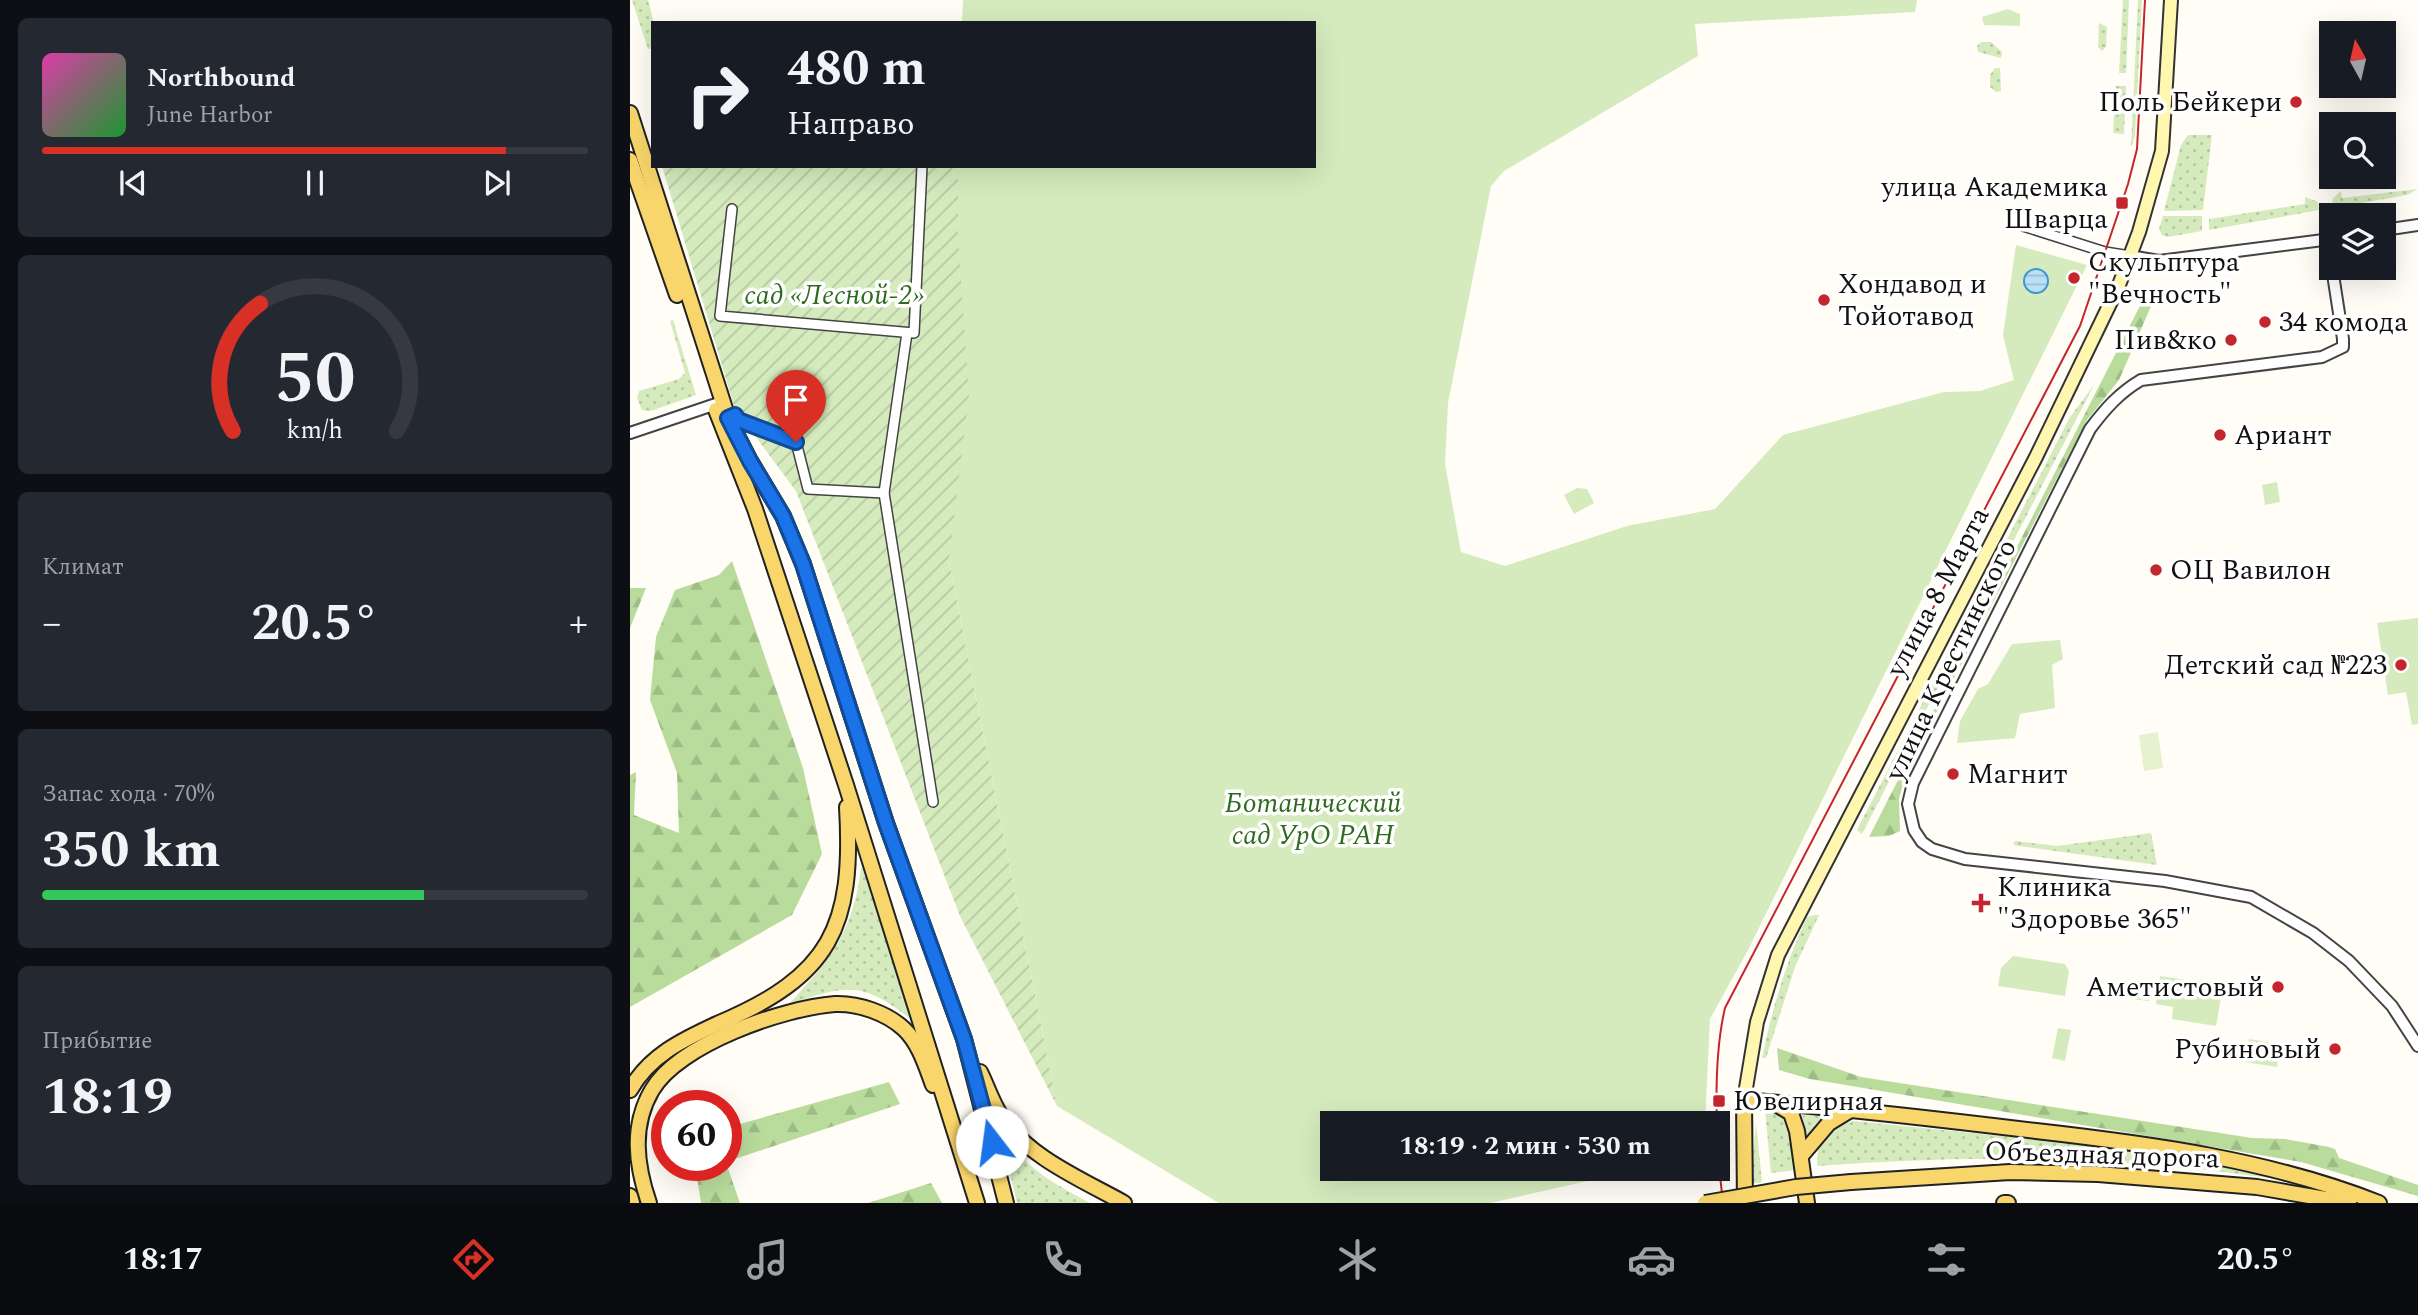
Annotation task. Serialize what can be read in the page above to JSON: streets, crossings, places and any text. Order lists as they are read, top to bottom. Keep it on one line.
{"streets":{"main road":["улица 8 Марта","Объездная дорога"],"street":["улица Крестинского"]},"parks":["сад «Лесной-2»","Ботанический сад УрО РАН"],"places":{"other":["Поль Бейкери","Скульптура \"Вечность\"","Хондавод и Тойотавод","34 комода","Пив&ко","Ариант","ОЦ Вавилон","Детский сад №223","Магнит","Аметистовый","Рубиновый"],"transit":["улица Академика Шварца","Ювелирная"],"health":["Клиника \"Здоровье 365\""]},"north":"top","page":{"turn":["480 m","Направо"],"song":["Northbound","June Harbor"],"tile":["Климат",["Запас хода · 70%","350 km"],["Прибытие","18:19"]],"heat":["−","20.5°","+"],"limit":"60","trip":"18:19 · 2 мин · 530 m","tabs":["18:17","20.5°"],"gauge":["50","km/h"]}}
